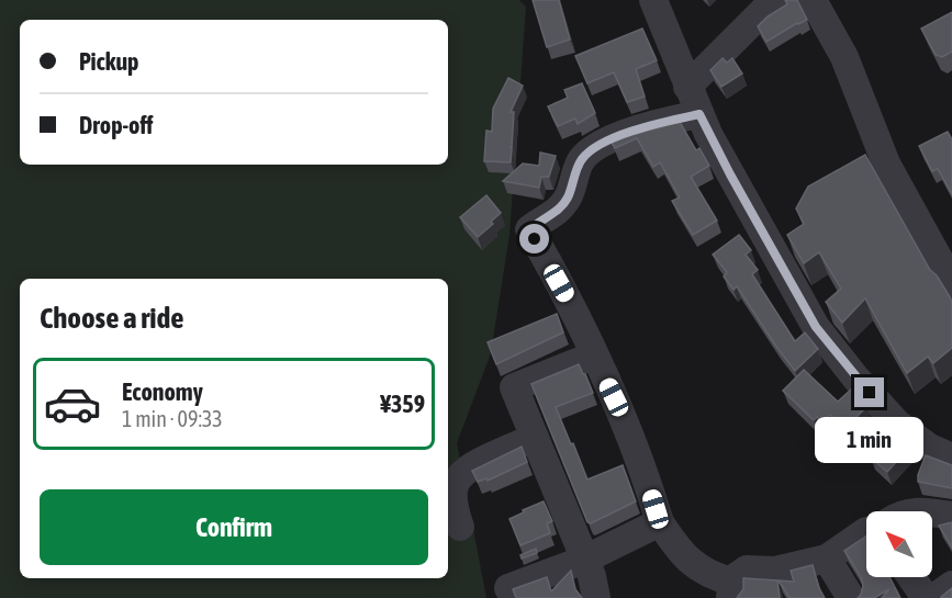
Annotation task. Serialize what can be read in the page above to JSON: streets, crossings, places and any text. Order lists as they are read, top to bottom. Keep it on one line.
{"north":"top left","page":{"banner":["Pickup","Drop-off"],"heading":"Choose a ride","list":[{"name":"Economy","note":"1 min · 09:33","value":"¥359"}],"bubble":"1 min","buttons":"Confirm"}}
